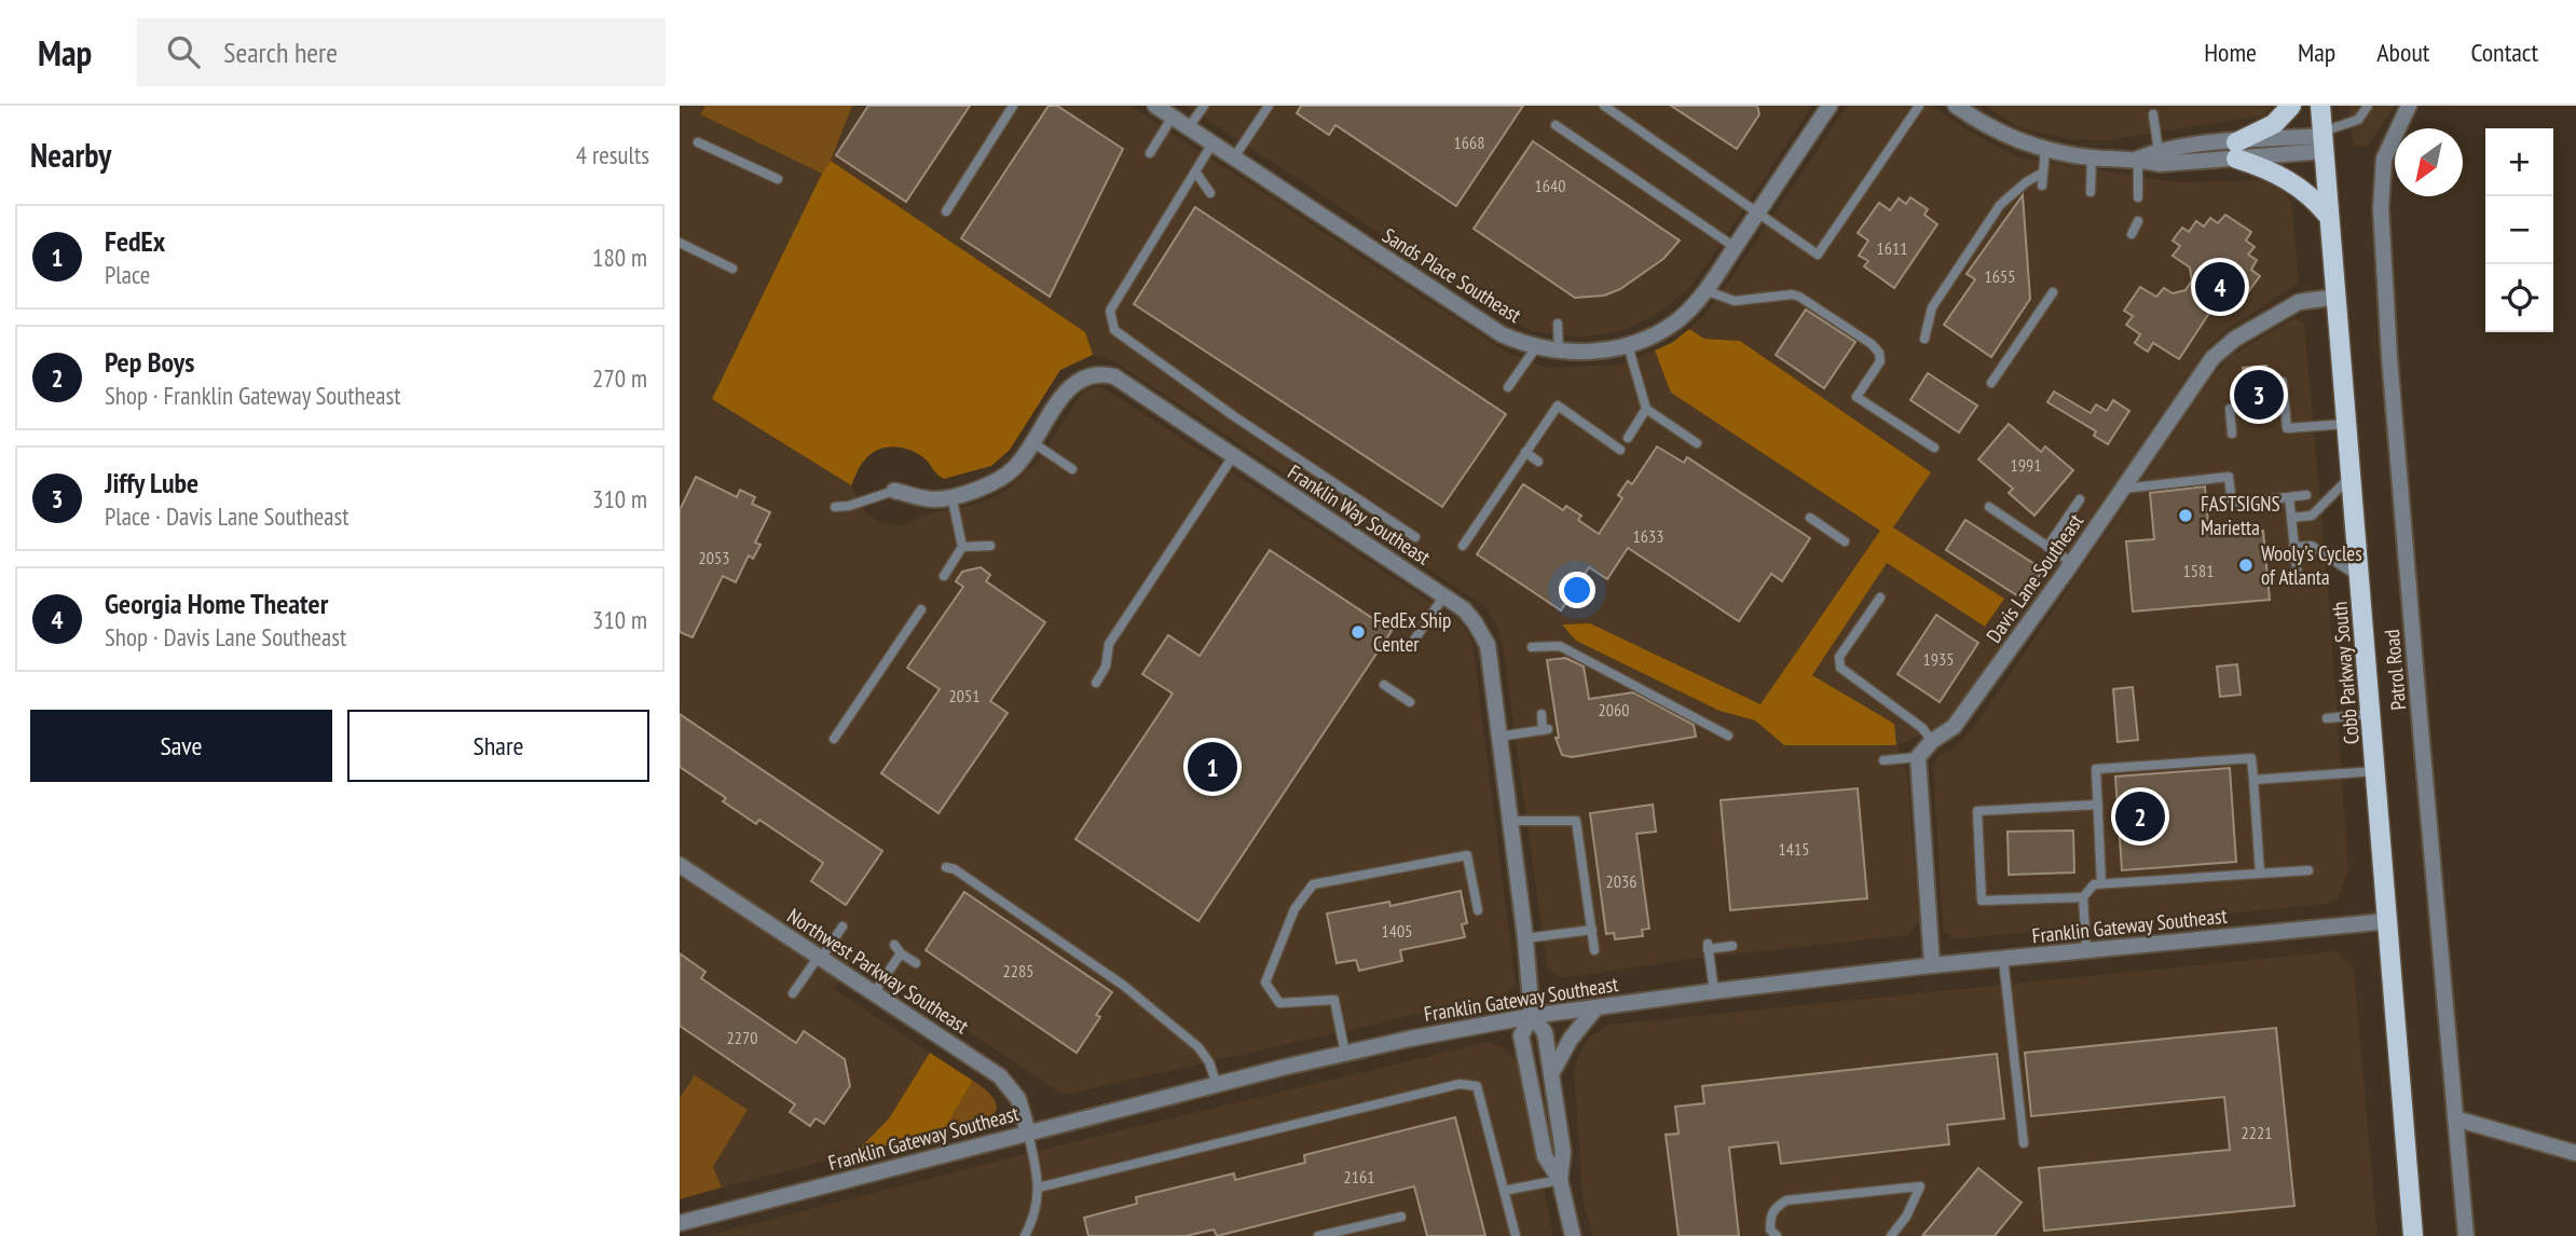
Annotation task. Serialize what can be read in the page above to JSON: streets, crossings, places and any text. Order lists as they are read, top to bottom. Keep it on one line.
{"streets":{"main road":["Cobb Parkway South"],"street":["Sands Place Southeast","Franklin Way Southeast","Davis Lane Southeast","Patrol Road","Franklin Gateway Southeast","Northwest Parkway Southeast"]},"crossings":[["Franklin Way Southeast","Franklin Gateway Southeast"],["Davis Lane Southeast","Cobb Parkway South"],["Cobb Parkway South","Franklin Gateway Southeast"],["Franklin Gateway Southeast","Northwest Parkway Southeast"]],"places":["FASTSIGNS Marietta","Wooly's Cycles of Atlanta","FedEx Ship Center"],"house_numbers":["1668","1640","1611","1655","1991","1633","2053","1581","1935","2051","2060","1415","2036","1405","2285","2270","2221","2161"],"north":"bottom left","page":{"header":"Map","search":"Search here","nav":["Home","Map","About","Contact"],"heading":["Nearby","4 results"],"map_buttons":["+","−"],"list":[{"mark":"1","name":"FedEx","note":"Place","value":"180 m"},{"mark":"2","name":"Pep Boys","note":"Shop · Franklin Gateway Southeast","value":"270 m"},{"mark":"3","name":"Jiffy Lube","note":"Place · Davis Lane Southeast","value":"310 m"},{"mark":"4","name":"Georgia Home Theater","note":"Shop · Davis Lane Southeast","value":"310 m"}],"pins":["4","3","1","2"],"buttons":["Save","Share"]}}
